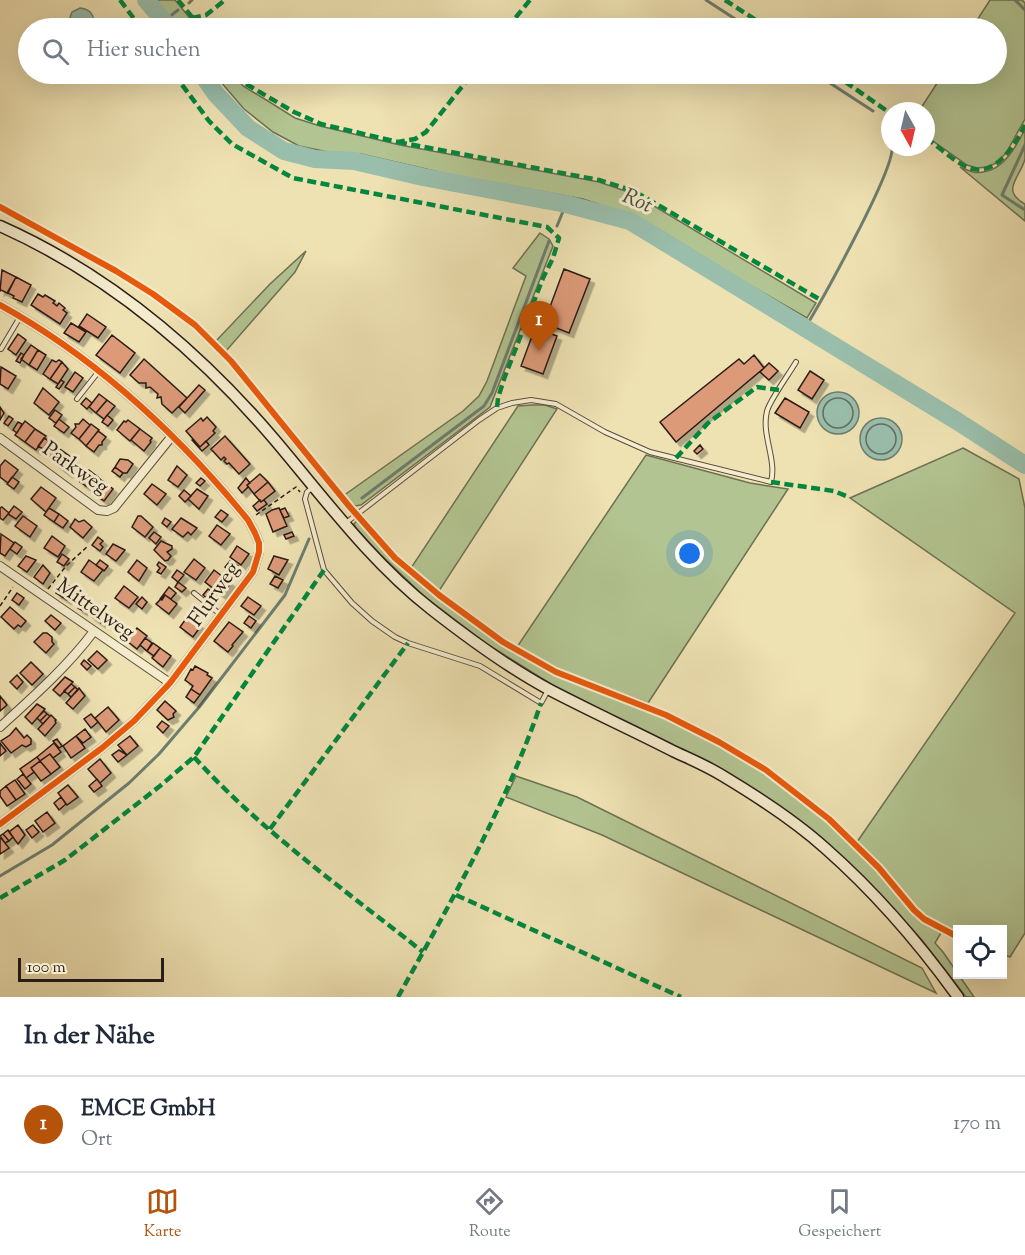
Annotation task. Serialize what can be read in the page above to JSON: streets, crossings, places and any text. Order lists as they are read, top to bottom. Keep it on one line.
{"streets":{"street":["Parkweg","Flurweg","Mittelweg"]},"crossings":[["Parkweg","Flurweg"],["Flurweg","Mittelweg"]],"water":["Rot"],"scale_bar":"100 m","north":"bottom","page":{"search":"Hier suchen","pins":"1","scale":"100 m","heading":"In der Nähe","list":[{"mark":"1","name":"EMCE GmbH","note":"Ort","value":"170 m"}],"nav":["Karte","Route","Gespeichert"]}}
